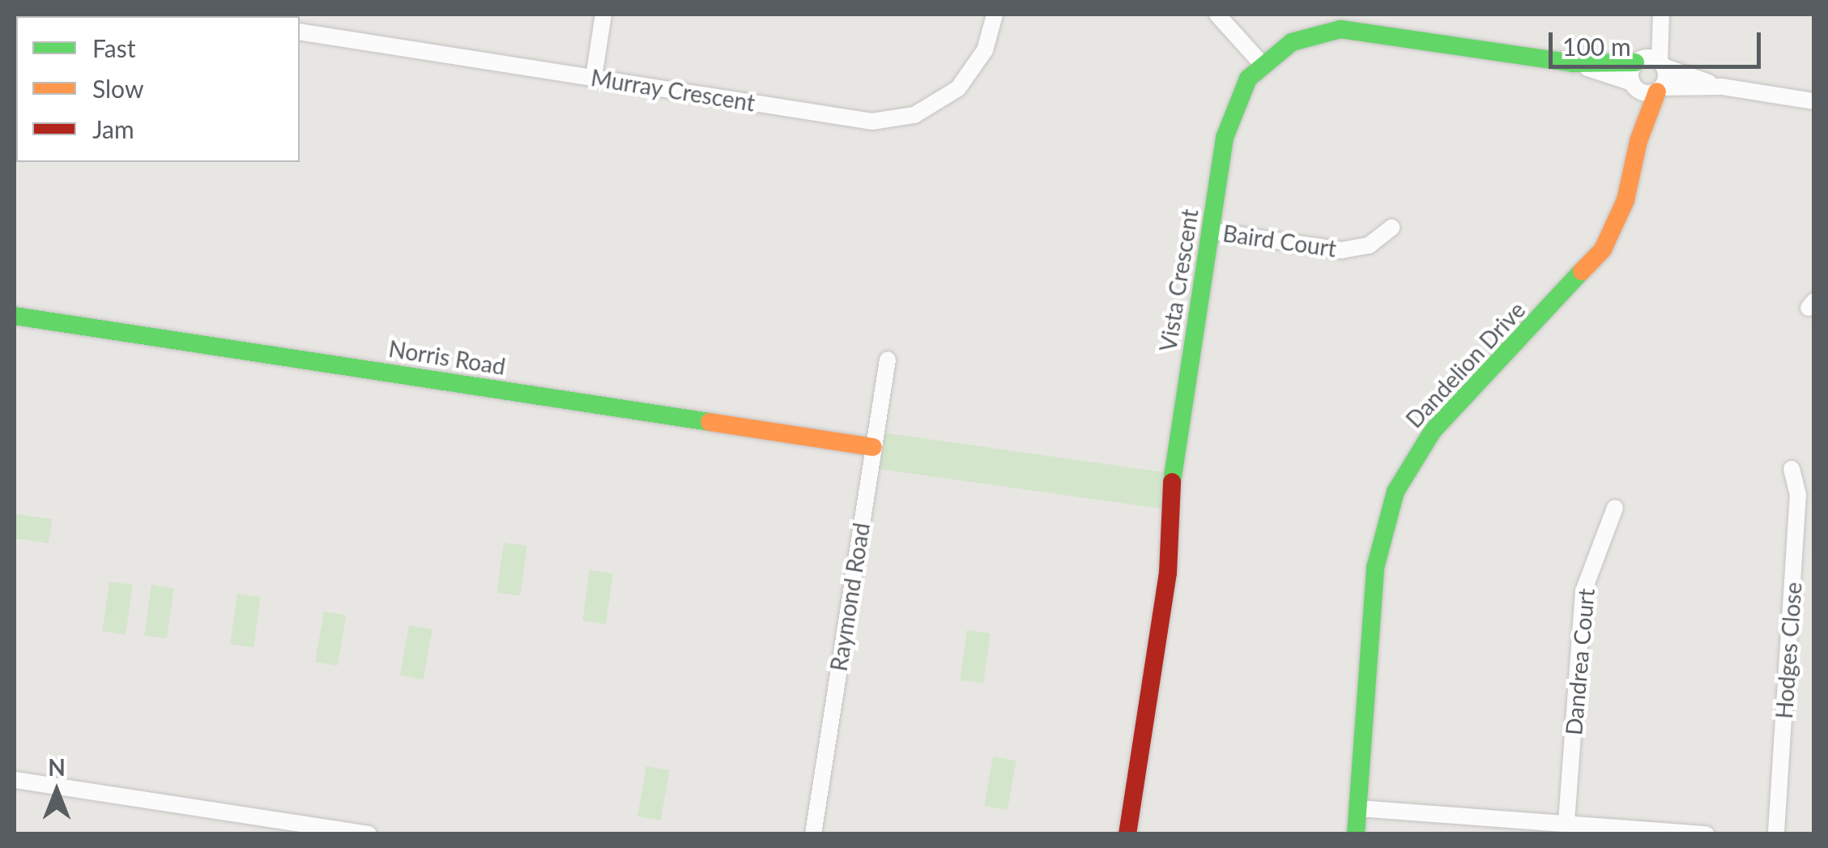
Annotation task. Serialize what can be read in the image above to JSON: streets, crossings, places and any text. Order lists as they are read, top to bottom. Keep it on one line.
{"streets":{"street":["Murray Crescent","Baird Court","Vista Crescent","Norris Road","Dandelion Drive","Raymond Road","Hodges Close","Dandrea Court"]},"crossings":[["Baird Court","Vista Crescent"],["Vista Crescent","Dandelion Drive"],["Norris Road","Raymond Road"]],"legend":["Fast","Slow","Jam"],"scale_bar":"100 m","north":"top"}
